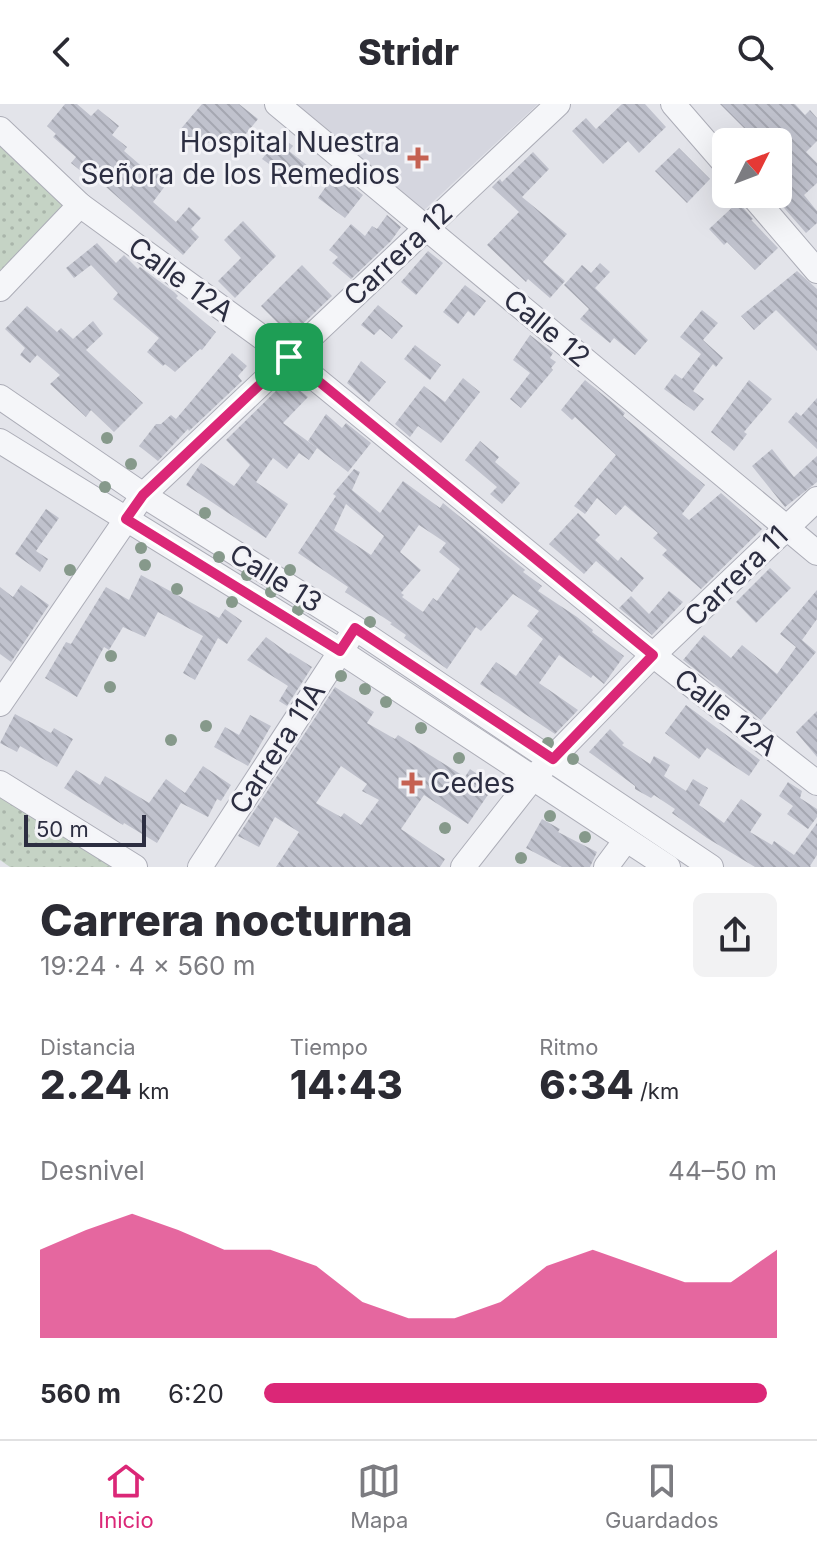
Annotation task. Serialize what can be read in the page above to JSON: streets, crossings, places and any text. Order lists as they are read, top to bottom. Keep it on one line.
{"streets":{"street":["Carrera 12","Calle 12A","Calle 12","Carrera 11","Calle 13","Carrera 11A"]},"crossings":[["Carrera 12","Calle 12A"],["Carrera 12","Calle 12"],["Carrera 12","Calle 13"],["Calle 12A","Carrera 11"],["Calle 12","Carrera 11"],["Carrera 11","Calle 13"],["Calle 13","Carrera 11A"]],"places":{"health":["Hospital Nuestra Señora de los Remedios","Cedes"]},"scale_bar":"50 m","north":"top right","page":{"header":"Stridr","scale":"50 m","heading":["Carrera nocturna","19:24 · 4 × 560 m"],"stats":[["Distancia","2.24 km"],["Tiempo","14:43"],["Ritmo","6:34 /km"]],"chart":["Desnivel","44–50 m"],"list":[{"name":"560 m","note":"6:20"}],"tabs":["Inicio","Mapa","Guardados"]}}
